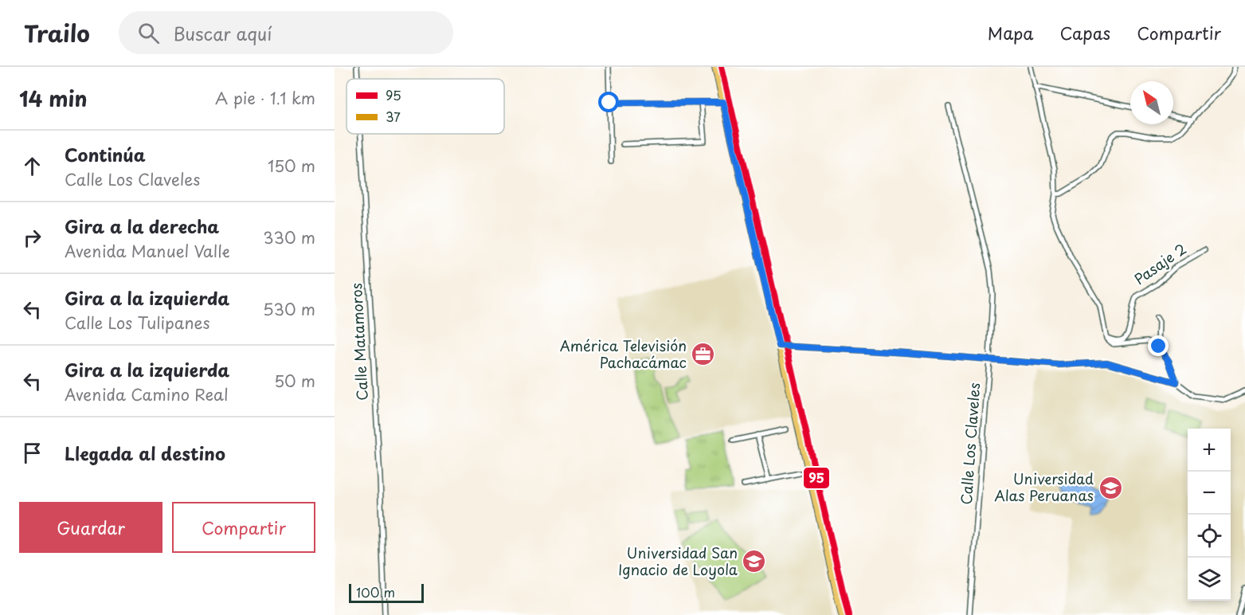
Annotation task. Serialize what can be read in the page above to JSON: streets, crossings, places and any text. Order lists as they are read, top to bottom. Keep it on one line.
{"streets":{"street":["Pasaje 2","Calle Matamoros","Calle Los Claveles"]},"places":{"office":["América Televisión Pachacámac"],"school or university":["Universidad Alas Peruanas","Universidad San Ignacio de Loyola"]},"lines":["transit line 95","transit line 37"],"legend":["95","37"],"scale_bar":"100 m","north":"top left","page":{"header":"Trailo","search":"Buscar aquí","nav":["Mapa","Capas","Compartir"],"heading":["14 min","A pie · 1.1 km"],"list":[["Continúa","Calle Los Claveles","150 m"],["Gira a la derecha","Avenida Manuel Valle","330 m"],["Gira a la izquierda","Calle Los Tulipanes","530 m"],["Gira a la izquierda","Avenida Camino Real","50 m"],"Llegada al destino"],"map_buttons":["+","−"],"buttons":["Guardar","Compartir"],"scale":"100 m"}}
